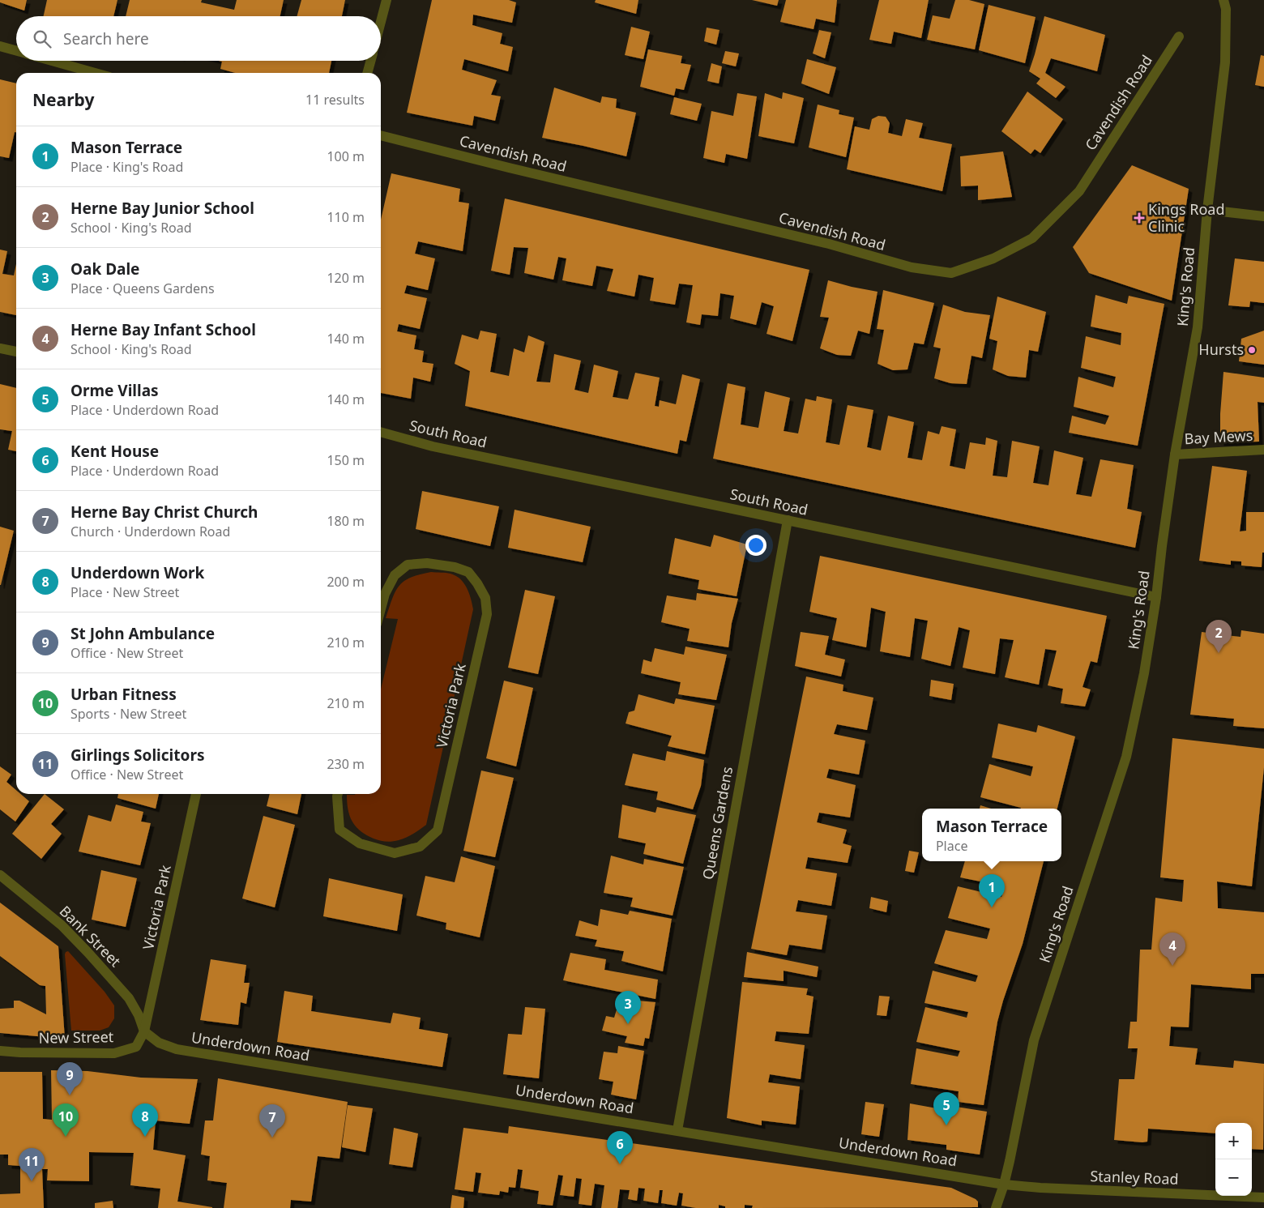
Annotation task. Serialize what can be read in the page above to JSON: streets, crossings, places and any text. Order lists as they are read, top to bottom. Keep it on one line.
{"streets":{"street":["Cavendish Road","King's Road","South Road","Bay Mews","Victoria Park","Queens Gardens","Bank Street","New Street","Underdown Road","Stanley Road"]},"crossings":[["King's Road","South Road"],["King's Road","Bay Mews"],["King's Road","Underdown Road"],["King's Road","Stanley Road"],["South Road","Queens Gardens"],["Victoria Park","Bank Street"],["Victoria Park","New Street"],["Victoria Park","Underdown Road"],["Queens Gardens","Underdown Road"],["Bank Street","New Street"],["Bank Street","Underdown Road"],["New Street","Underdown Road"],["Underdown Road","Stanley Road"]],"places":{"health":["Kings Road Clinic"],"other":["Hursts"]},"page":{"search":"Search here","heading":["Nearby","11 results"],"list":[{"mark":"1","name":"Mason Terrace","note":"Place · King's Road","value":"100 m"},{"mark":"2","name":"Herne Bay Junior School","note":"School · King's Road","value":"110 m"},{"mark":"3","name":"Oak Dale","note":"Place · Queens Gardens","value":"120 m"},{"mark":"4","name":"Herne Bay Infant School","note":"School · King's Road","value":"140 m"},{"mark":"5","name":"Orme Villas","note":"Place · Underdown Road","value":"140 m"},{"mark":"6","name":"Kent House","note":"Place · Underdown Road","value":"150 m"},{"mark":"7","name":"Herne Bay Christ Church","note":"Church · Underdown Road","value":"180 m"},{"mark":"8","name":"Underdown Work","note":"Place · New Street","value":"200 m"},{"mark":"9","name":"St John Ambulance","note":"Office · New Street","value":"210 m"},{"mark":"10","name":"Urban Fitness","note":"Sports · New Street","value":"210 m"},{"mark":"11","name":"Girlings Solicitors","note":"Office · New Street","value":"230 m"}],"pins":["2","1","4","3","9","5","8","10","7","6","11"],"popup":["Mason Terrace","Place"],"map_buttons":["+","−"]}}
